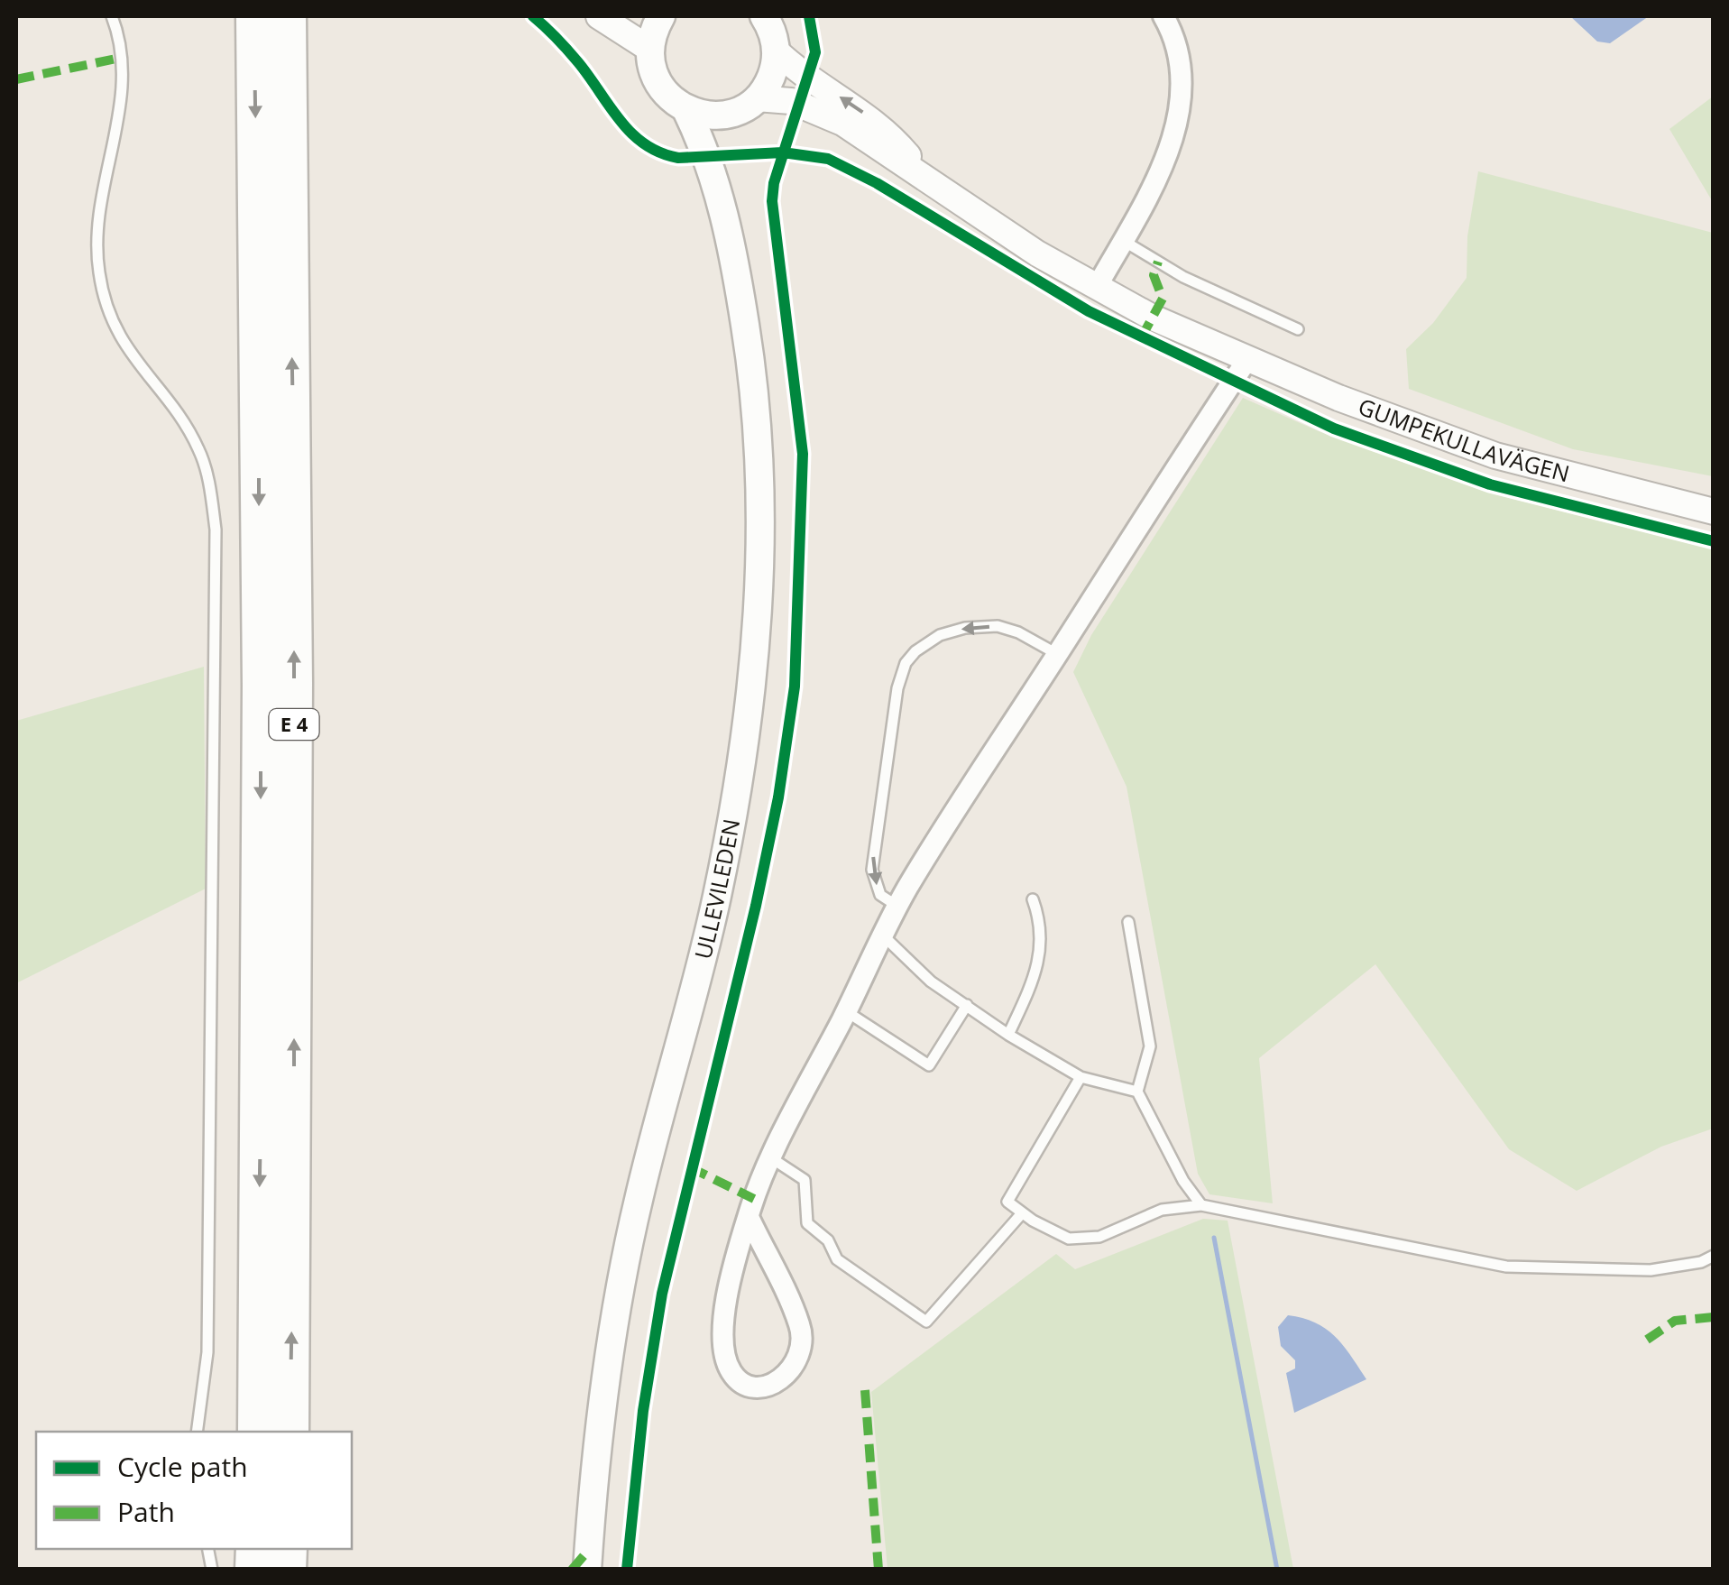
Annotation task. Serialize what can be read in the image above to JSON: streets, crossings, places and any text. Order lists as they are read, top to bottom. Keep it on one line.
{"streets":{"highway":["E 4"],"main road":["ULLEVILEDEN"],"street":["GUMPEKULLAVÄGEN"]},"legend":["Cycle path","Path"]}
